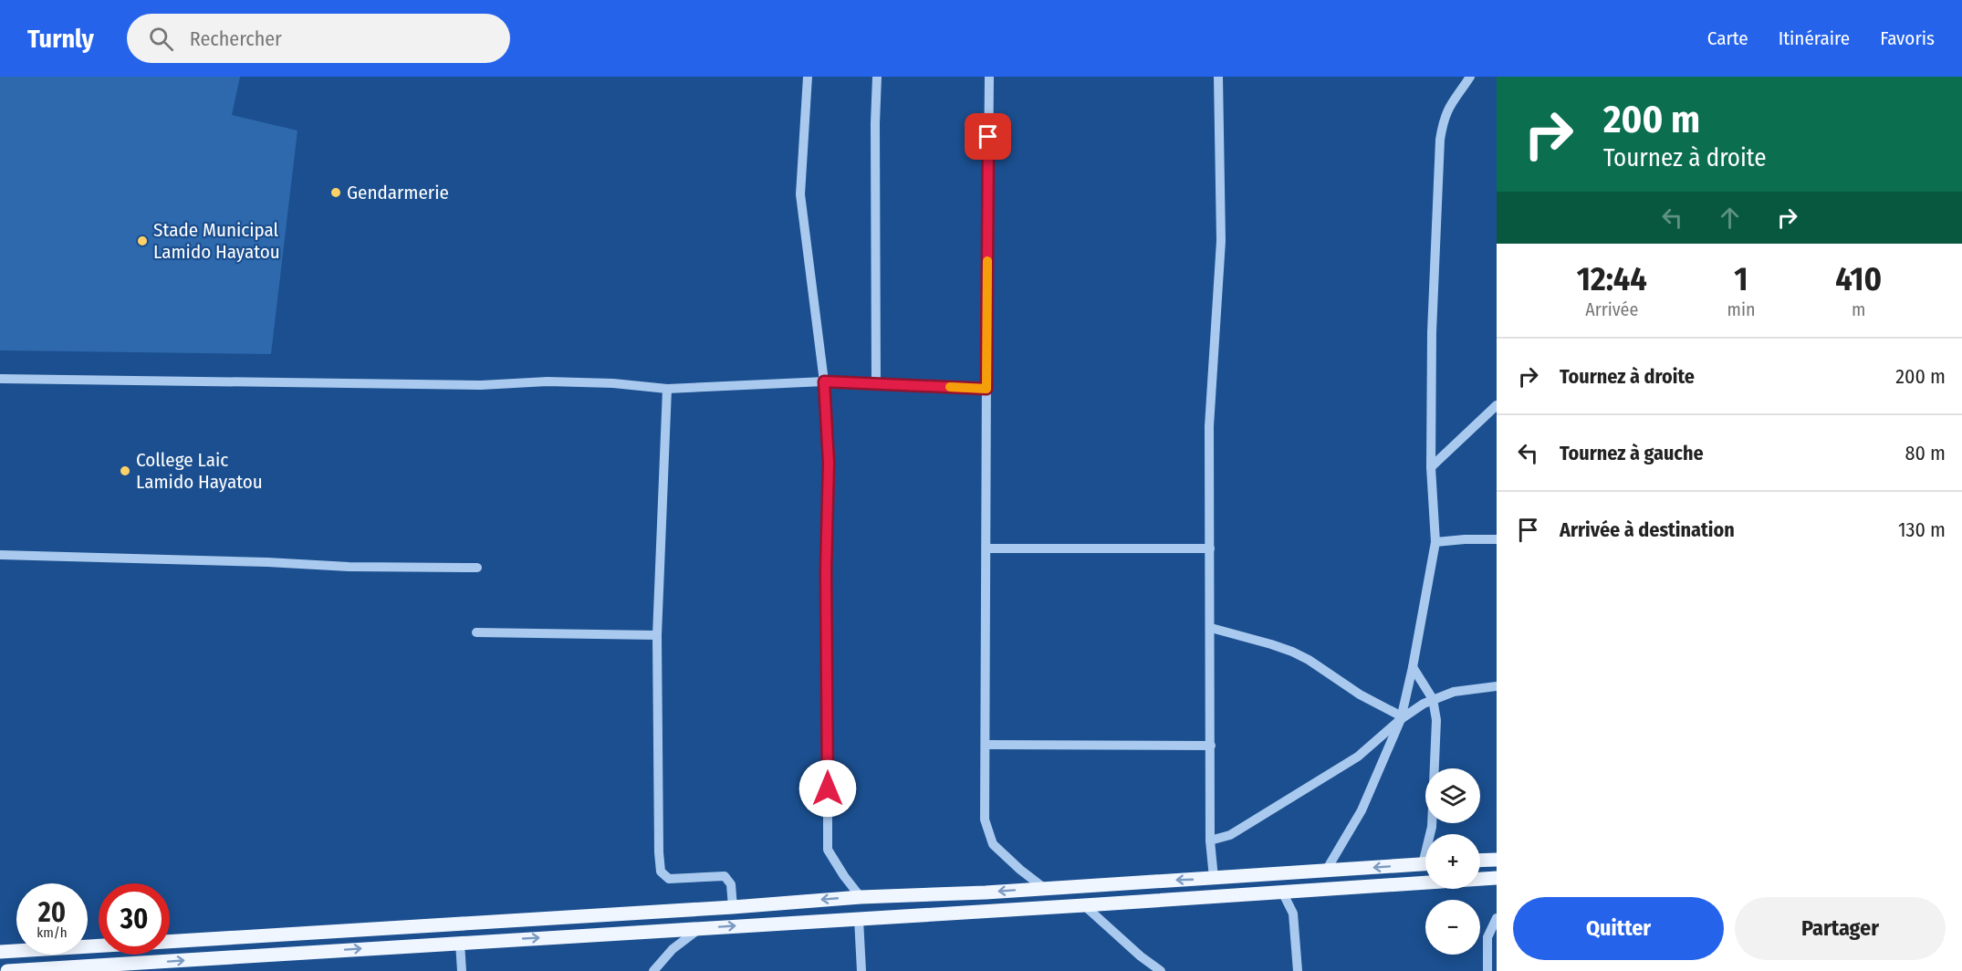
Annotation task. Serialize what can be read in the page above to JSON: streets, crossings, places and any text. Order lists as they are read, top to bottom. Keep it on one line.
{"places":["Gendarmerie","Stade Municipal Lamido Hayatou","College Laic Lamido Hayatou"],"page":{"header":"Turnly","search":"Rechercher","nav":["Carte","Itinéraire","Favoris"],"turn":["200 m","Tournez à droite"],"eta":["12:44","Arrivée","1","min","410","m"],"list":[{"name":"Tournez à droite","value":"200 m"},{"name":"Tournez à gauche","value":"80 m"},{"name":"Arrivée à destination","value":"130 m"}],"map_buttons":["+","−"],"speed":"20 km/h","limit":"30","buttons":["Quitter","Partager"]}}
